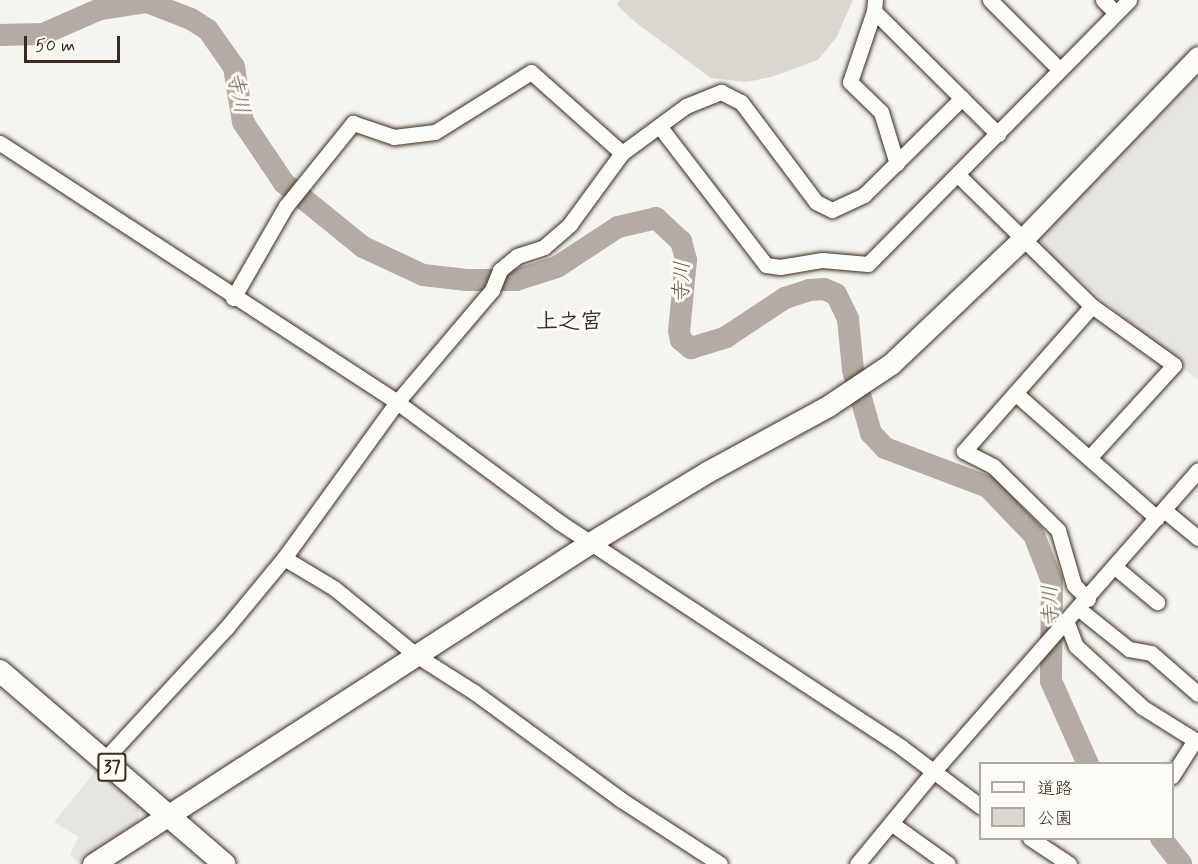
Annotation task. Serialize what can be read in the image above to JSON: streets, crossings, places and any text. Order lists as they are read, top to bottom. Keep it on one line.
{"streets":{"main road":["37"]},"districts":["上之宮"],"water":["寺川"],"legend":["道路","公園"],"scale_bar":"50 m"}
